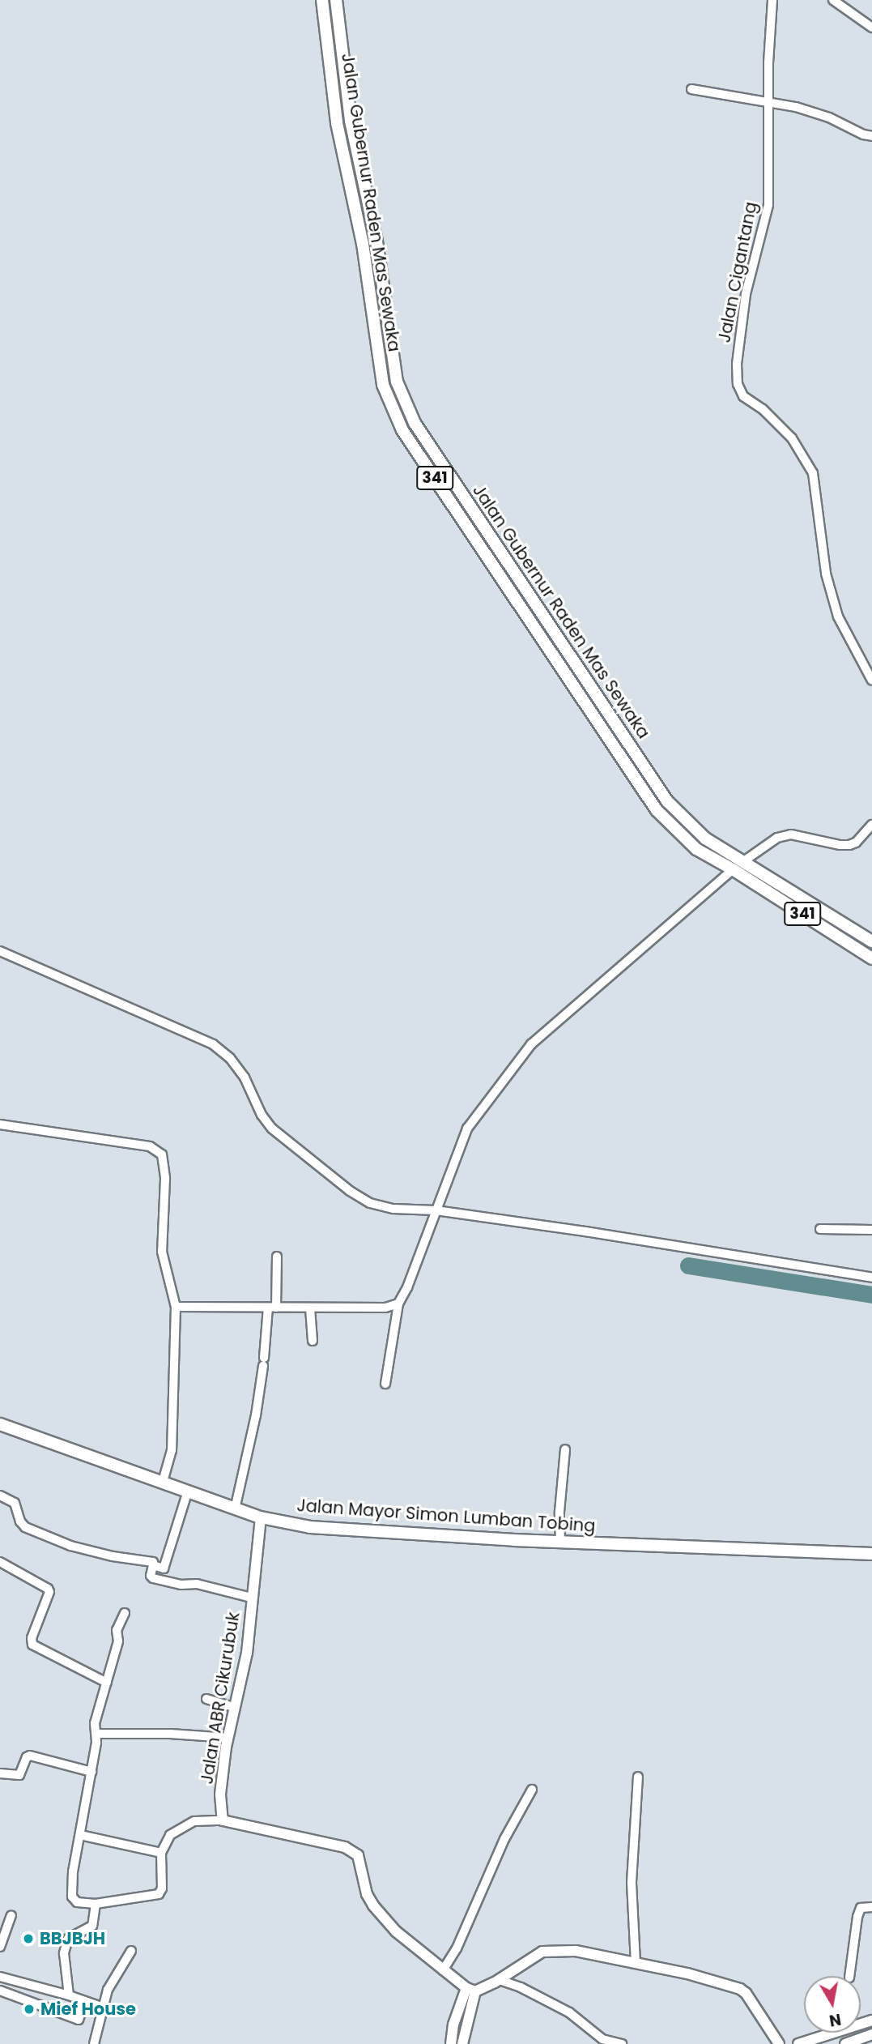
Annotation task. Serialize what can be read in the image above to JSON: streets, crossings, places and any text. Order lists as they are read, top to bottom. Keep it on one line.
{"streets":{"main road":["Jalan Gubernur Raden Mas Sewaka","341","Jalan Mayor Simon Lumban Tobing"],"street":["Jalan Cigantang","Jalan ABR Cikurubuk"]},"crossings":[["Jalan Gubernur Raden Mas Sewaka","341"],["Jalan Mayor Simon Lumban Tobing","Jalan ABR Cikurubuk"]],"places":["BBJBJH","Mief House"],"north":"bottom"}
